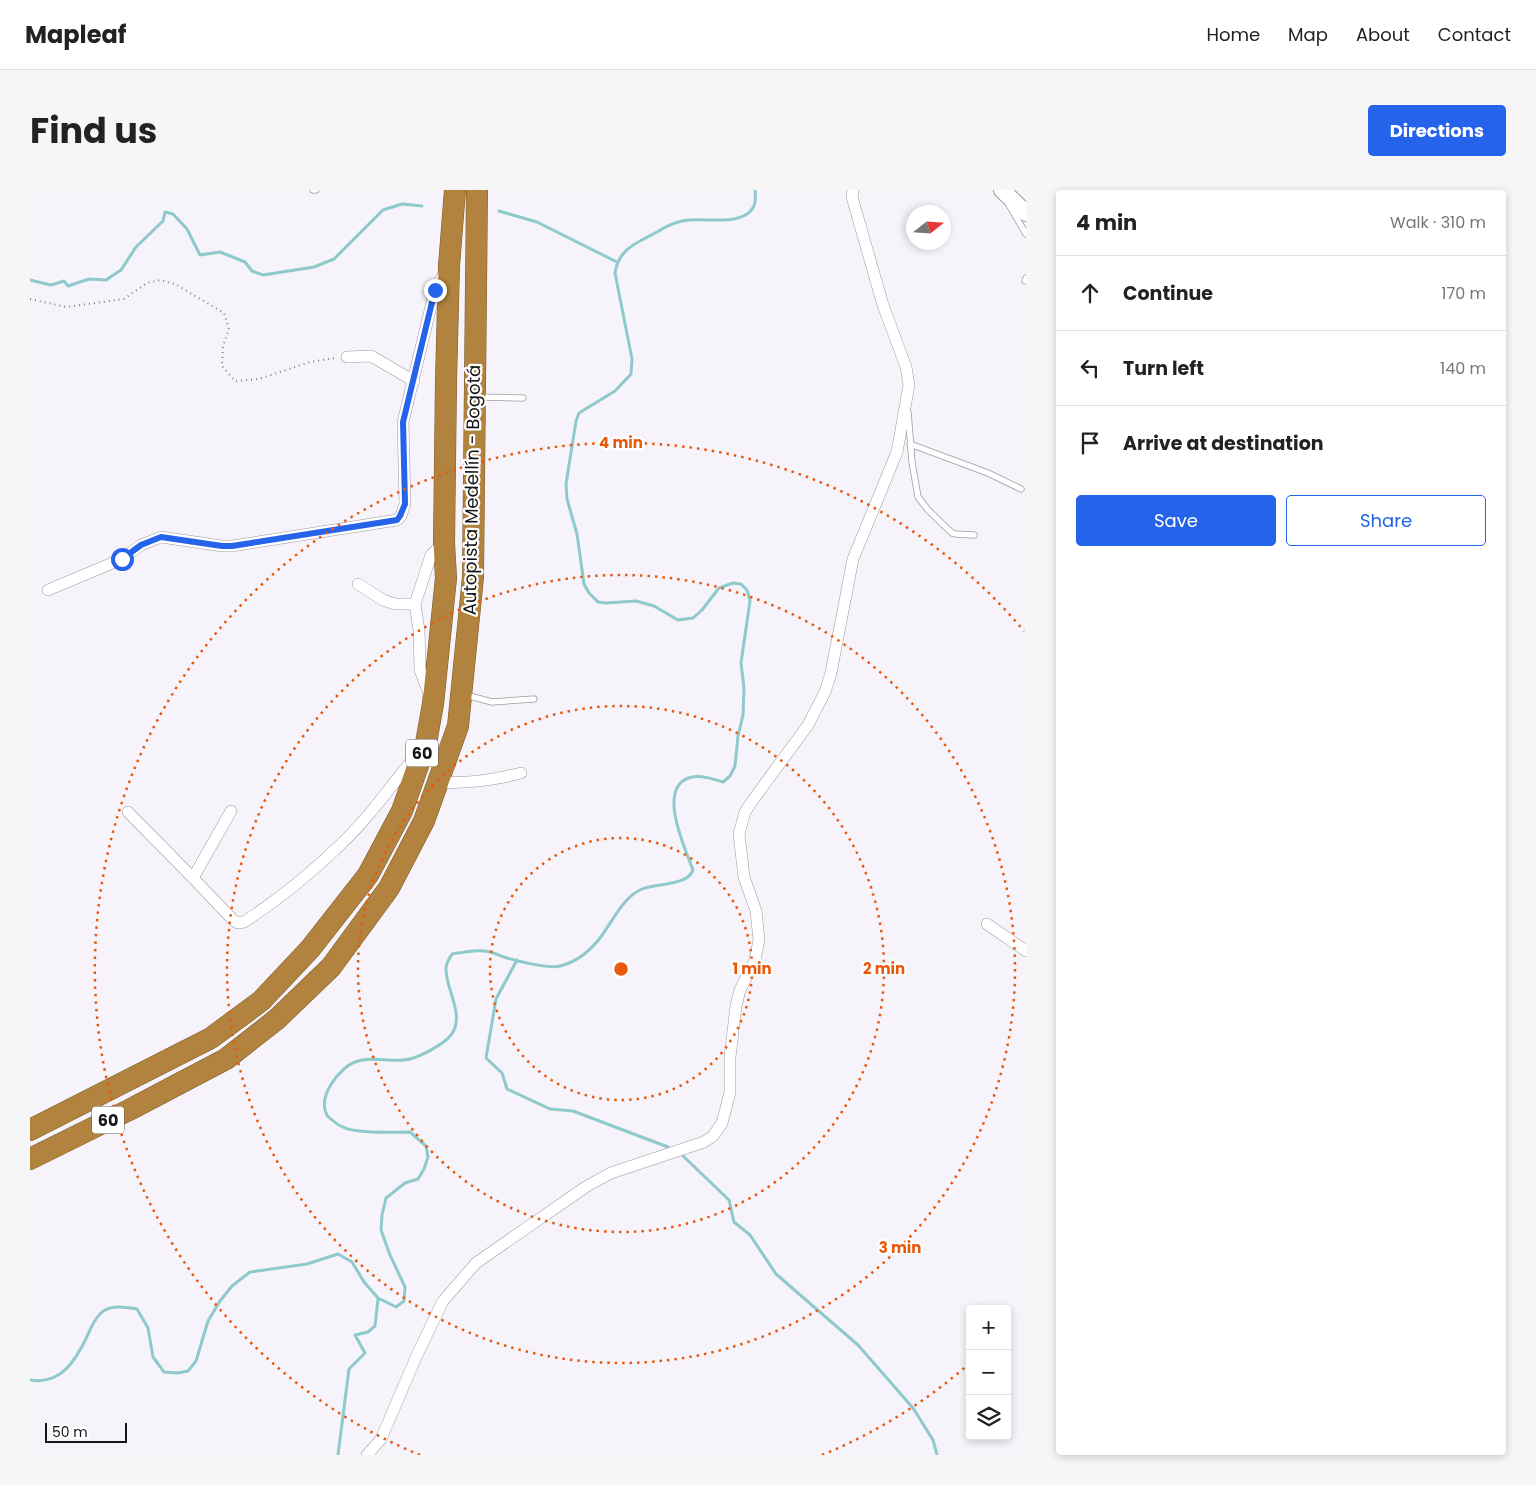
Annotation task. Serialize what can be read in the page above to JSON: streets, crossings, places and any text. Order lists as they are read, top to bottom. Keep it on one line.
{"streets":{"highway":["Autopista Medellín - Bogotá","60"]},"scale_bar":"50 m","north":"right","page":{"header":"Mapleaf","nav":["Home","Map","About","Contact"],"title":"Find us","buttons":["Directions",["Save","Share"]],"heading":["4 min","Walk · 310 m"],"list":[["Continue","170 m"],["Turn left","140 m"],"Arrive at destination"],"map_buttons":["+","−"],"scale":"50 m"},"rings":["4 min","1 min","2 min","3 min"]}
